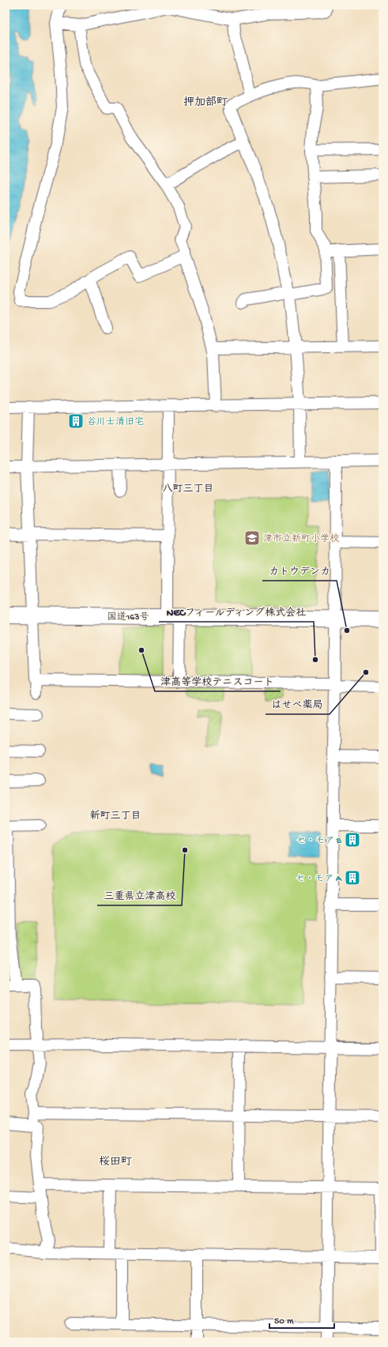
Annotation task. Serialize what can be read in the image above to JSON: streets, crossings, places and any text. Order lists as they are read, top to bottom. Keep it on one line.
{"streets":{"highway":["国道163号"]},"districts":["押加部町","八町三丁目","新町三丁目","桜田町"],"places":{"building":["谷川士清旧宅","セ・モア B","セ・モア A"],"school or university":["津市立新町小学校"],"other":["カトウデンカ","津高等学校テニスコート","NECフィールディング株式会社","はせべ薬局","三重県立津高校"]},"scale_bar":"50 m"}
